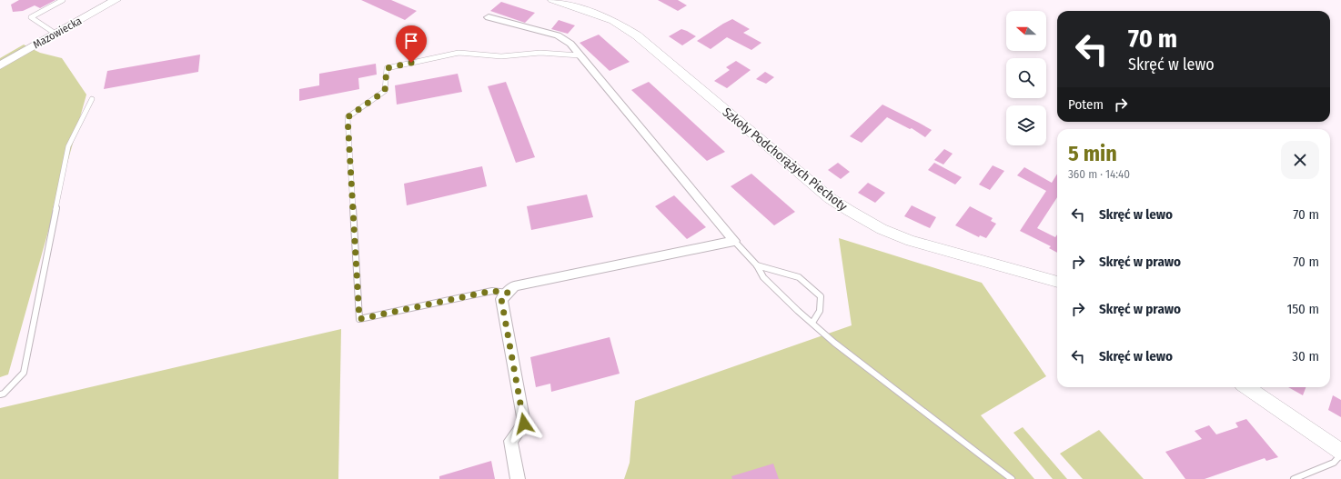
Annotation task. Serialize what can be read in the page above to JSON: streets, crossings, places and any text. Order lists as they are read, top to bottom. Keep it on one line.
{"streets":{"street":["Mazowiecka","Szkoły Podchorążych Piechoty"]},"north":"left","page":{"turn":["70 m","Skręć w lewo"],"then":"Potem","heading":["5 min","360 m · 14:40"],"list":[{"name":"Skręć w lewo","value":"70 m"},{"name":"Skręć w prawo","value":"70 m"},{"name":"Skręć w prawo","value":"150 m"},{"name":"Skręć w lewo","value":"30 m"}]}}
